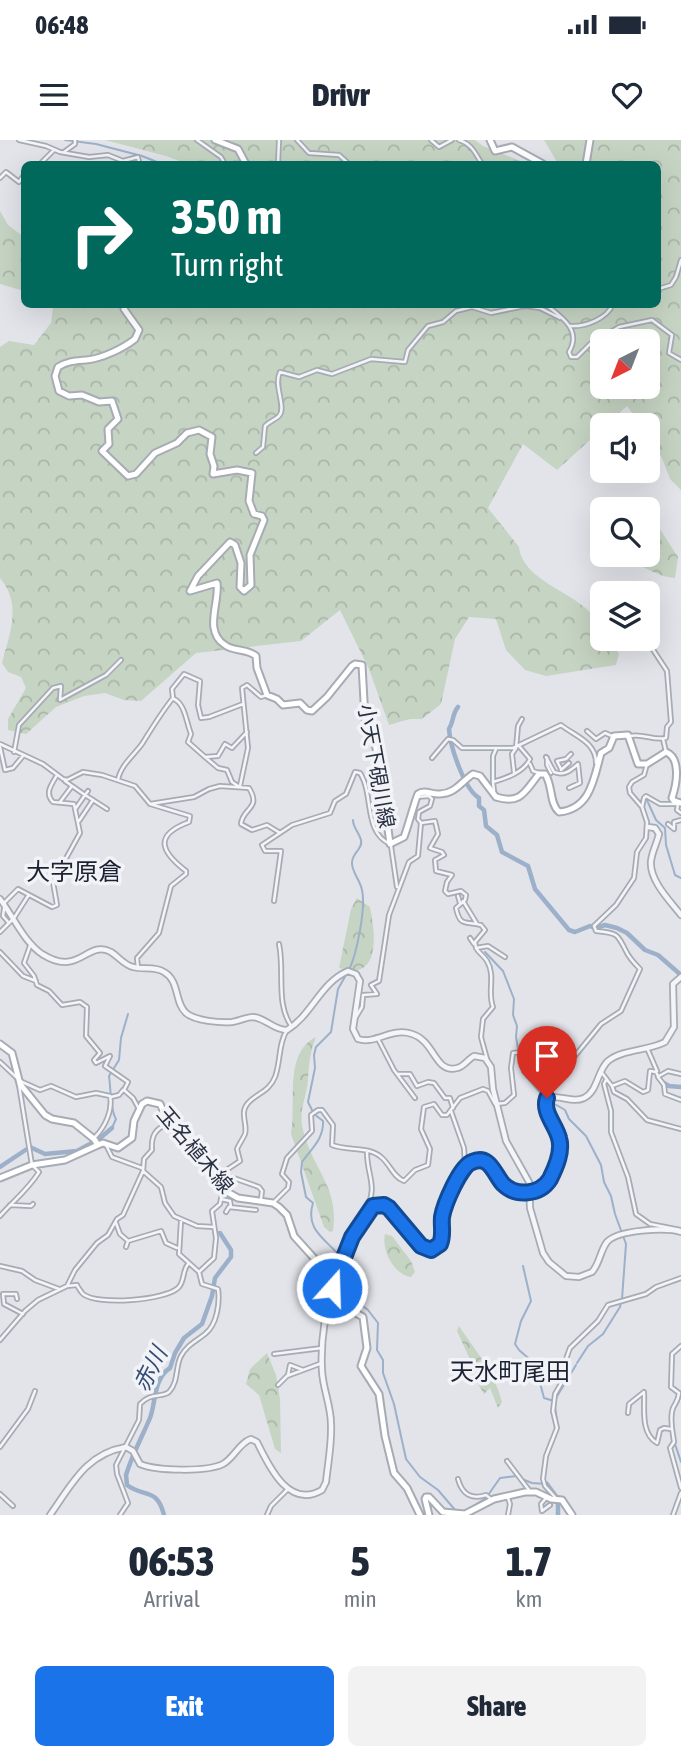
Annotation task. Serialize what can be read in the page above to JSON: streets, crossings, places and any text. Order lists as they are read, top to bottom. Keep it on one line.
{"streets":{"main road":["小天下硯川線","玉名植木線"]},"districts":["大字原倉","天水町尾田"],"water":["赤川"],"north":"bottom left","page":{"status":"06:48","header":"Drivr","turn":["350 m","Turn right"],"eta":["06:53","Arrival","5","min","1.7","km"],"buttons":["Exit","Share"]}}
